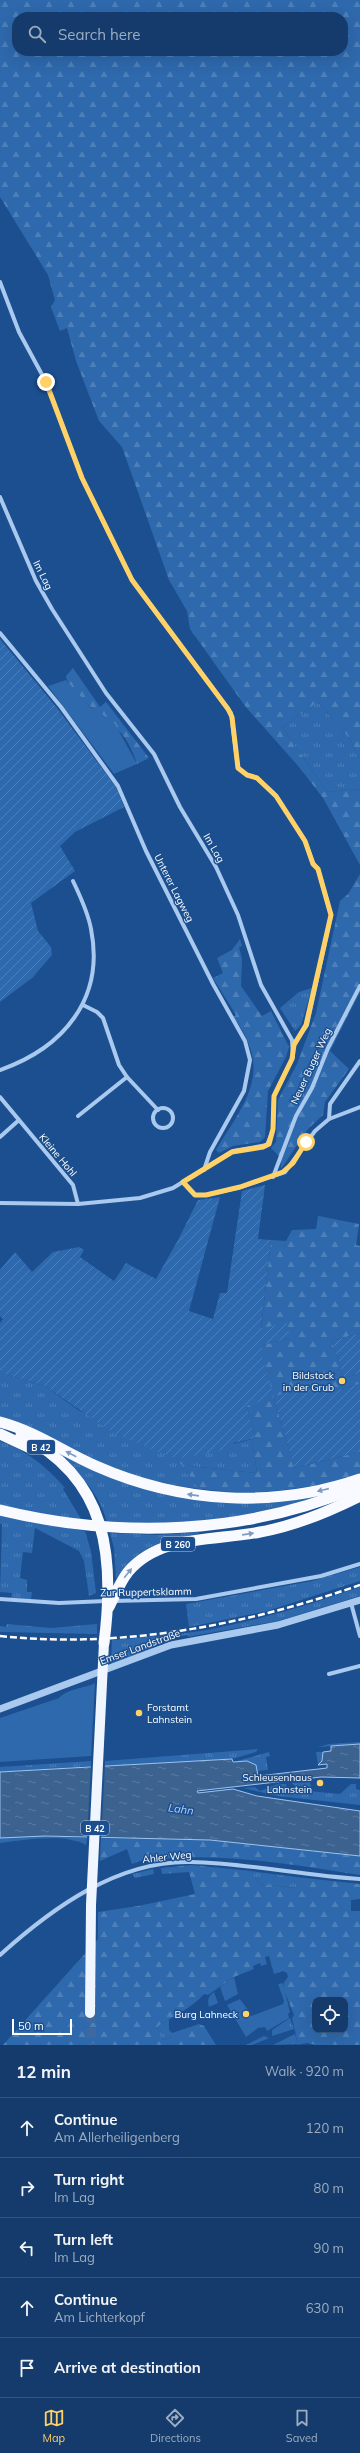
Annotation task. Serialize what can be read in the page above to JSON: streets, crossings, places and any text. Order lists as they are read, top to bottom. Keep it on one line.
{"streets":{"highway":["B 42","B 260"],"street":["Im Lag","Unterer Lagweg","Neuer Buger Weg","Kleine Hohl","Zur Ruppertsklamm","Emser Landstraße","Ahler Weg"]},"crossings":[["B 42","B 260"]],"water":["Lahn"],"places":["Bildstock in der Grub","Forstamt Lahnstein","Schleusenhaus Lahnstein","Burg Lahneck"],"scale_bar":"50 m","page":{"search":"Search here","scale":"50 m","heading":["12 min","Walk · 920 m"],"list":[["Continue","Am Allerheiligenberg","120 m"],["Turn right","Im Lag","80 m"],["Turn left","Im Lag","90 m"],["Continue","Am Lichterkopf","630 m"],"Arrive at destination"],"nav":["Map","Directions","Saved"]}}
